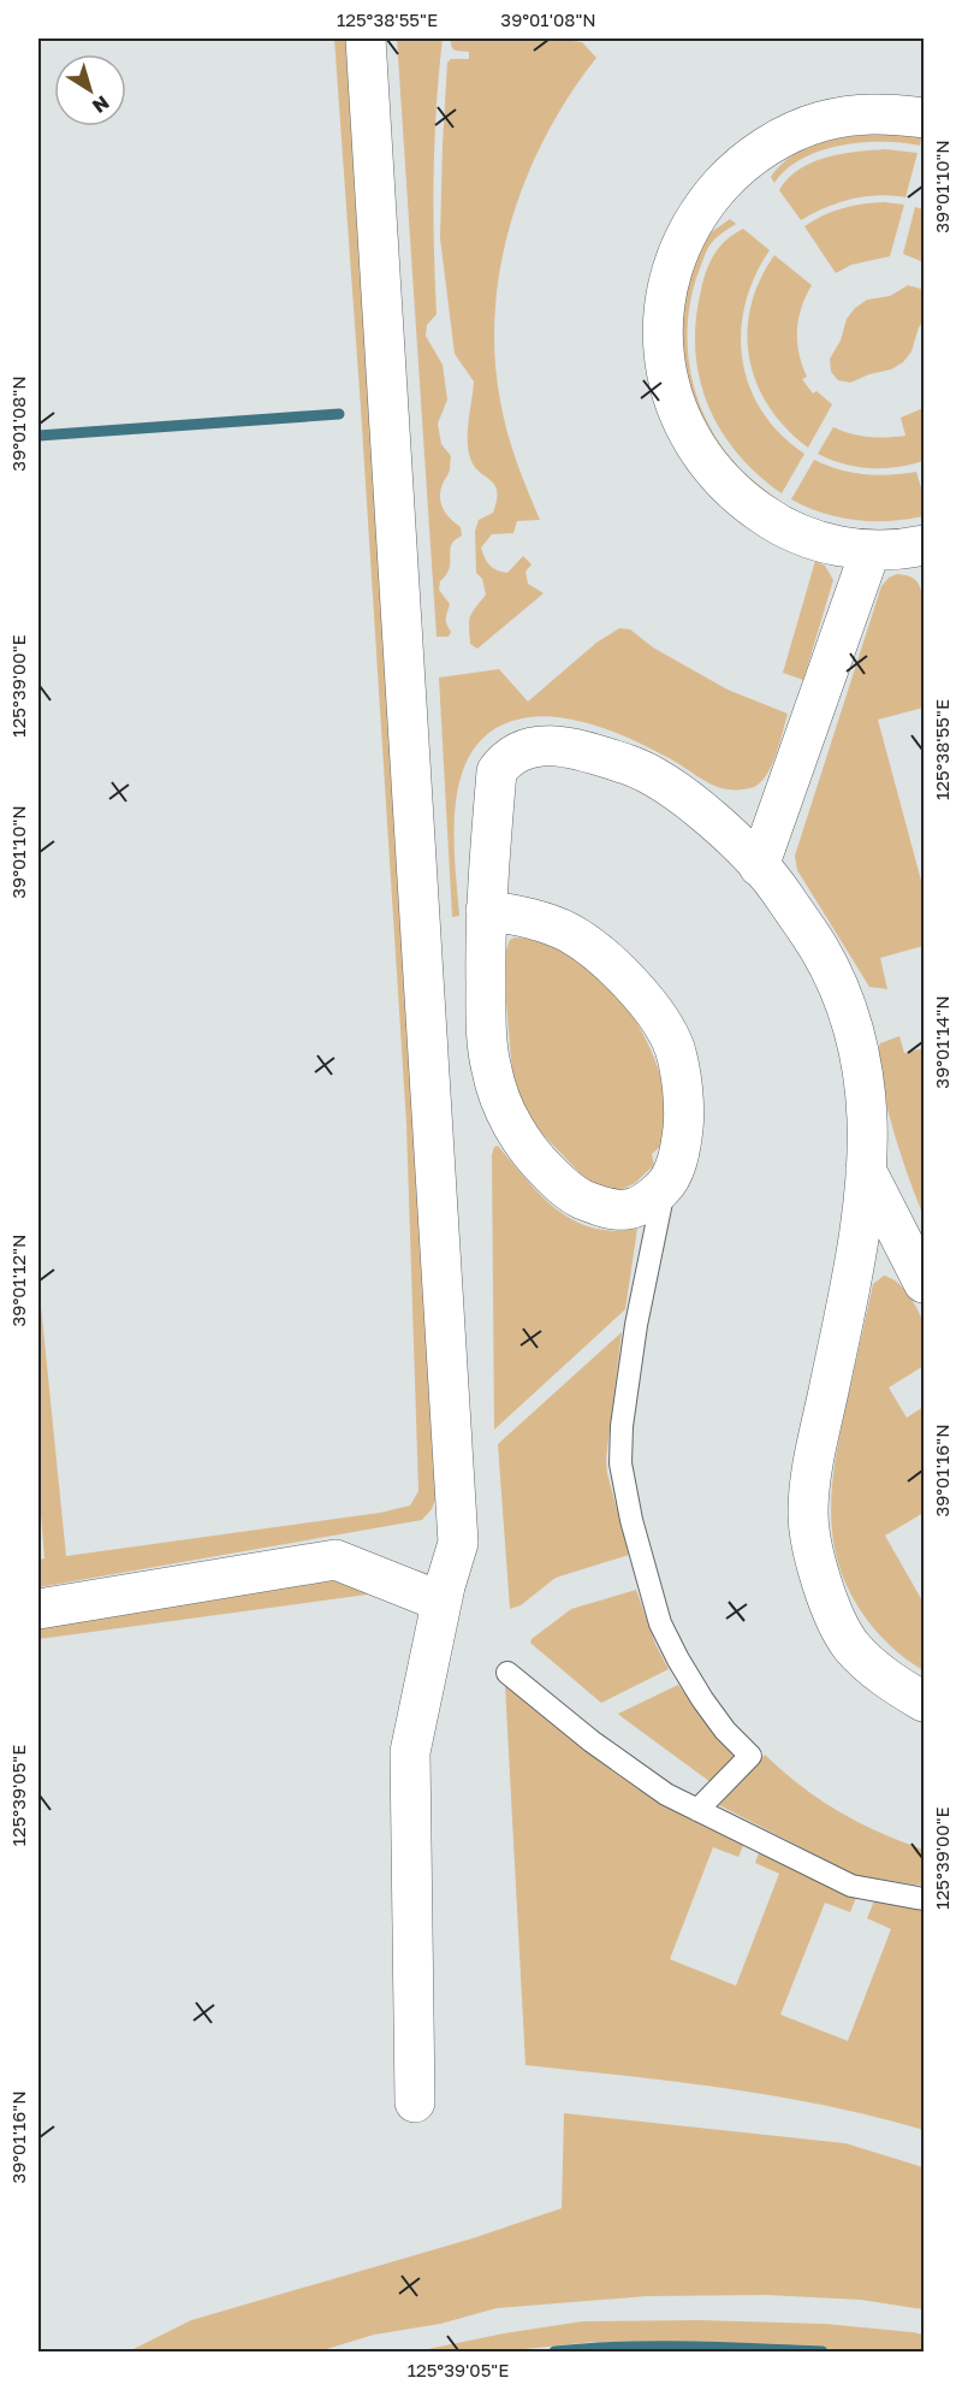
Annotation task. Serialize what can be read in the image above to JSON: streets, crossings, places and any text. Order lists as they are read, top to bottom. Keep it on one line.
{"north":"bottom right","coordinates":["125°38'55\"E","39°01'08\"N","39°01'10\"N","125°39'00\"E","39°01'14\"N","39°01'12\"N","39°01'16\"N","125°39'05\"E"]}
